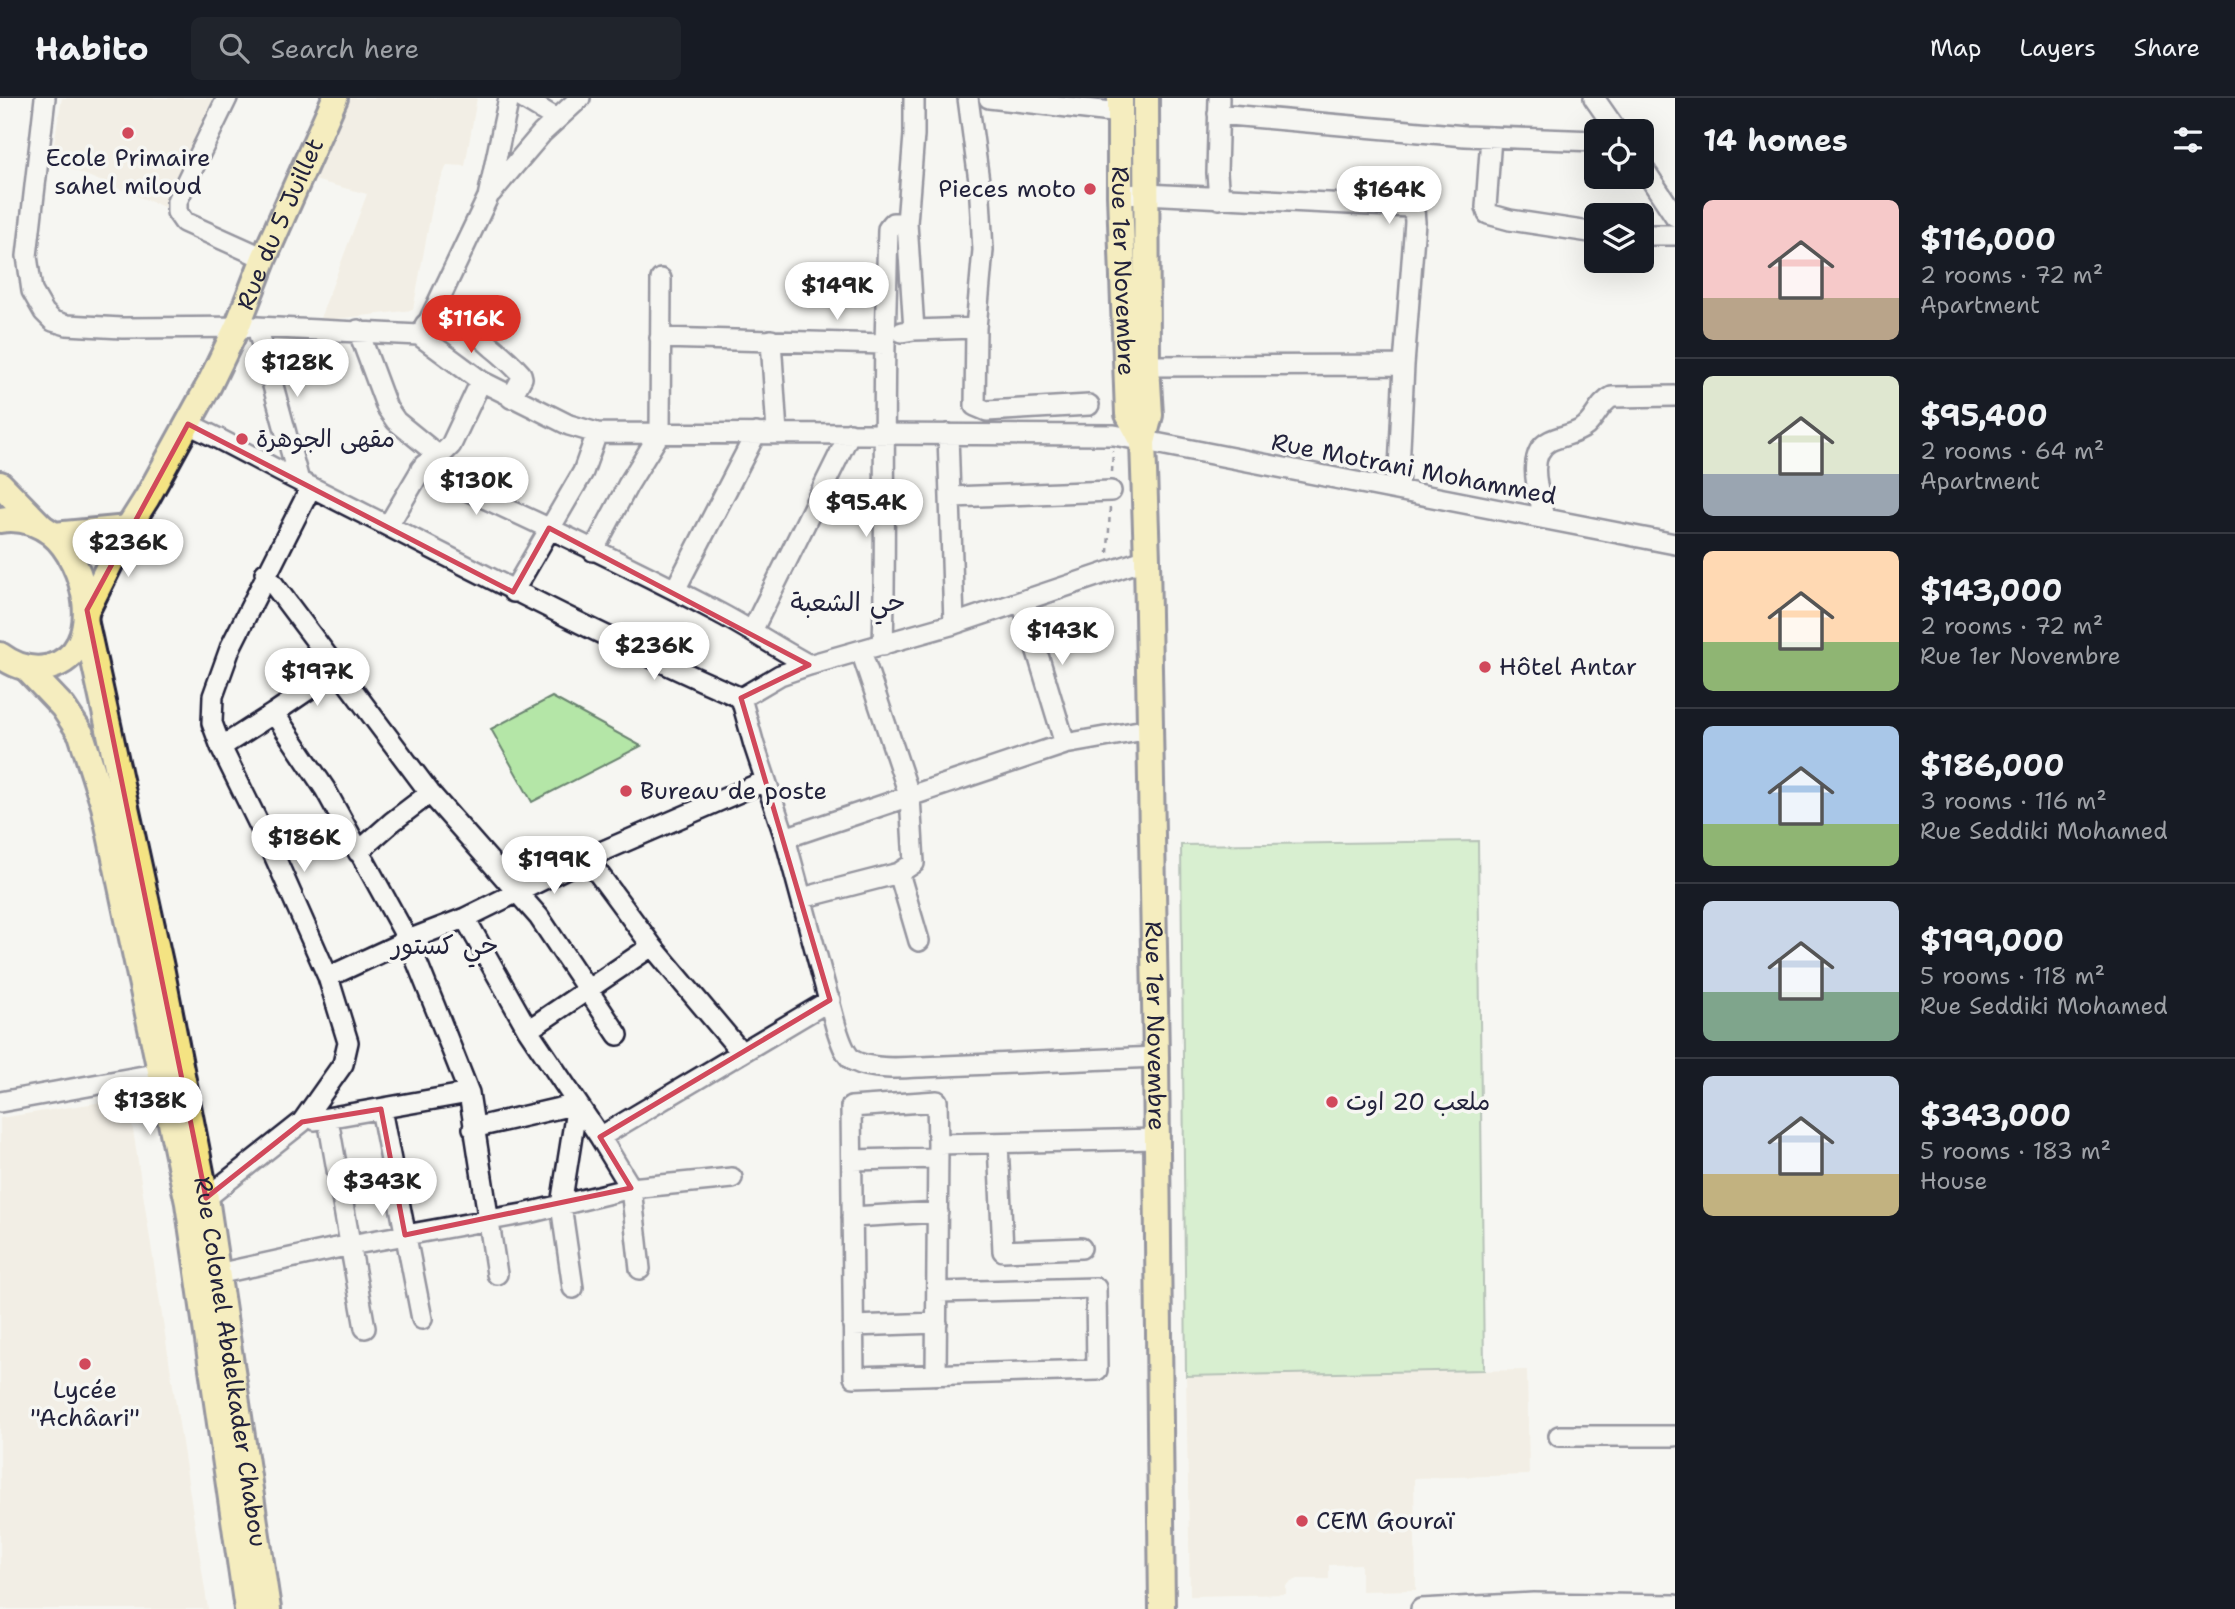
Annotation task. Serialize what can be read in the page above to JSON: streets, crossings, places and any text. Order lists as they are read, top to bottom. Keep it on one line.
{"streets":{"main road":["Rue du 5 Juillet","Rue 1er Novembre","Rue Colonel Abdelkader Chabou"],"street":["Rue Motrani Mohammed"]},"crossings":[["Rue du 5 Juillet","Rue Colonel Abdelkader Chabou"],["Rue 1er Novembre","Rue Motrani Mohammed"]],"districts":["حي الشعبة","حي كستور"],"places":["Ecole Primaire sahel miloud","Pieces moto","مقهى الجوهرة","Hôtel Antar","Bureau de poste","ملعب 20 اوت","Lycée \"Achâari\"","CEM Gouraï"],"page":{"header":"Habito","search":"Search here","nav":["Map","Layers","Share"],"heading":"14 homes","price":["$164K","$149K","$116K","$128K","$130K","$95.4K","$236K","$143K","$236K","$197K","$186K","$199K","$138K","$343K"],"list":[{"name":"$116,000","note":"2 rooms · 72 m² · Apartment"},{"name":"$95,400","note":"2 rooms · 64 m² · Apartment"},{"name":"$143,000","note":"2 rooms · 72 m² · Rue 1er Novembre"},{"name":"$186,000","note":"3 rooms · 116 m² · Rue Seddiki Mohamed"},{"name":"$199,000","note":"5 rooms · 118 m² · Rue Seddiki Mohamed"},{"name":"$343,000","note":"5 rooms · 183 m² · House"}]}}
